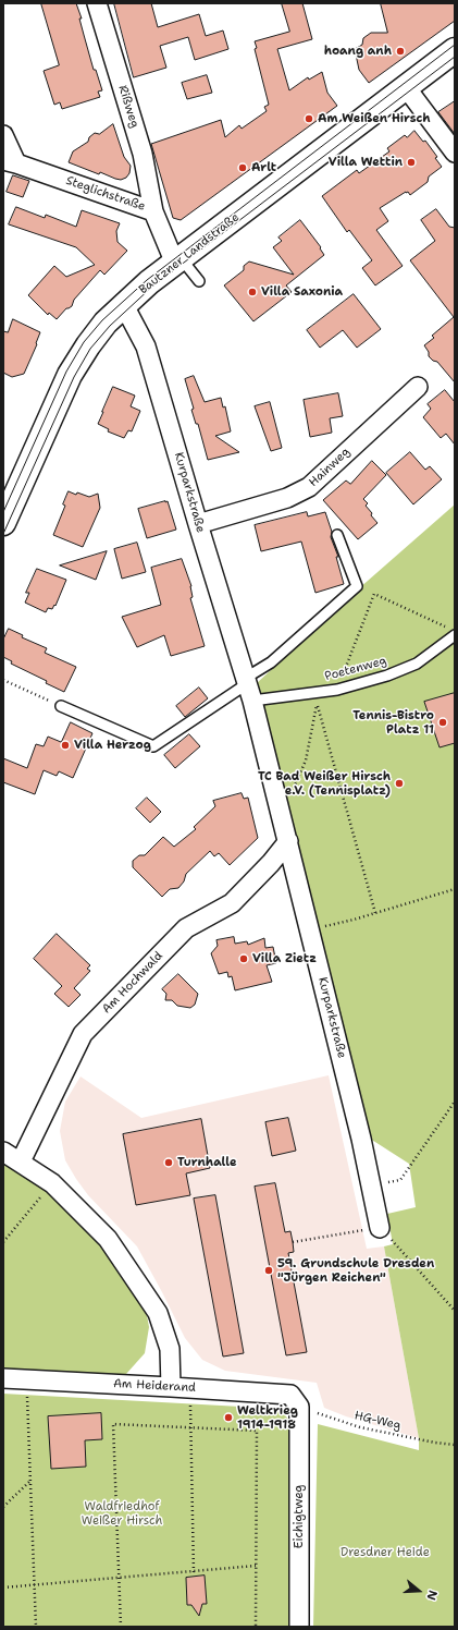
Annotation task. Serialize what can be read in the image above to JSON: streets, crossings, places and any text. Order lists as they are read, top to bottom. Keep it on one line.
{"streets":{"main road":["Bautzner Landstraße"],"street":["Rißweg","Steglichstraße","Hainweg","Kurparkstraße","Am Hochwald","Am Heiderand","Eichigtweg"],"lane":["Poetenweg"],"path":["HG-Weg"]},"crossings":[["Rißweg","Steglichstraße"],["Steglichstraße","Bautzner Landstraße"],["Bautzner Landstraße","Kurparkstraße"],["Hainweg","Kurparkstraße"],["Kurparkstraße","Poetenweg"],["Kurparkstraße","Am Hochwald"],["Am Heiderand","HG-Weg"],["Am Heiderand","Eichigtweg"],["HG-Weg","Eichigtweg"]],"parks":["Waldfriedhof Weißer Hirsch","Dresdner Heide"],"places":["hoang anh","Am Weißen Hirsch","Villa Wettin","Arlt","Villa Saxonia","Tennis-Bistro Platz 11","Villa Herzog","TC Bad Weißer Hirsch e.V. (Tennisplatz)","Villa Zietz","Turnhalle","59. Grundschule Dresden \"Jürgen Reichen\"","Weltkrieg 1914-1918"],"north":"right"}
